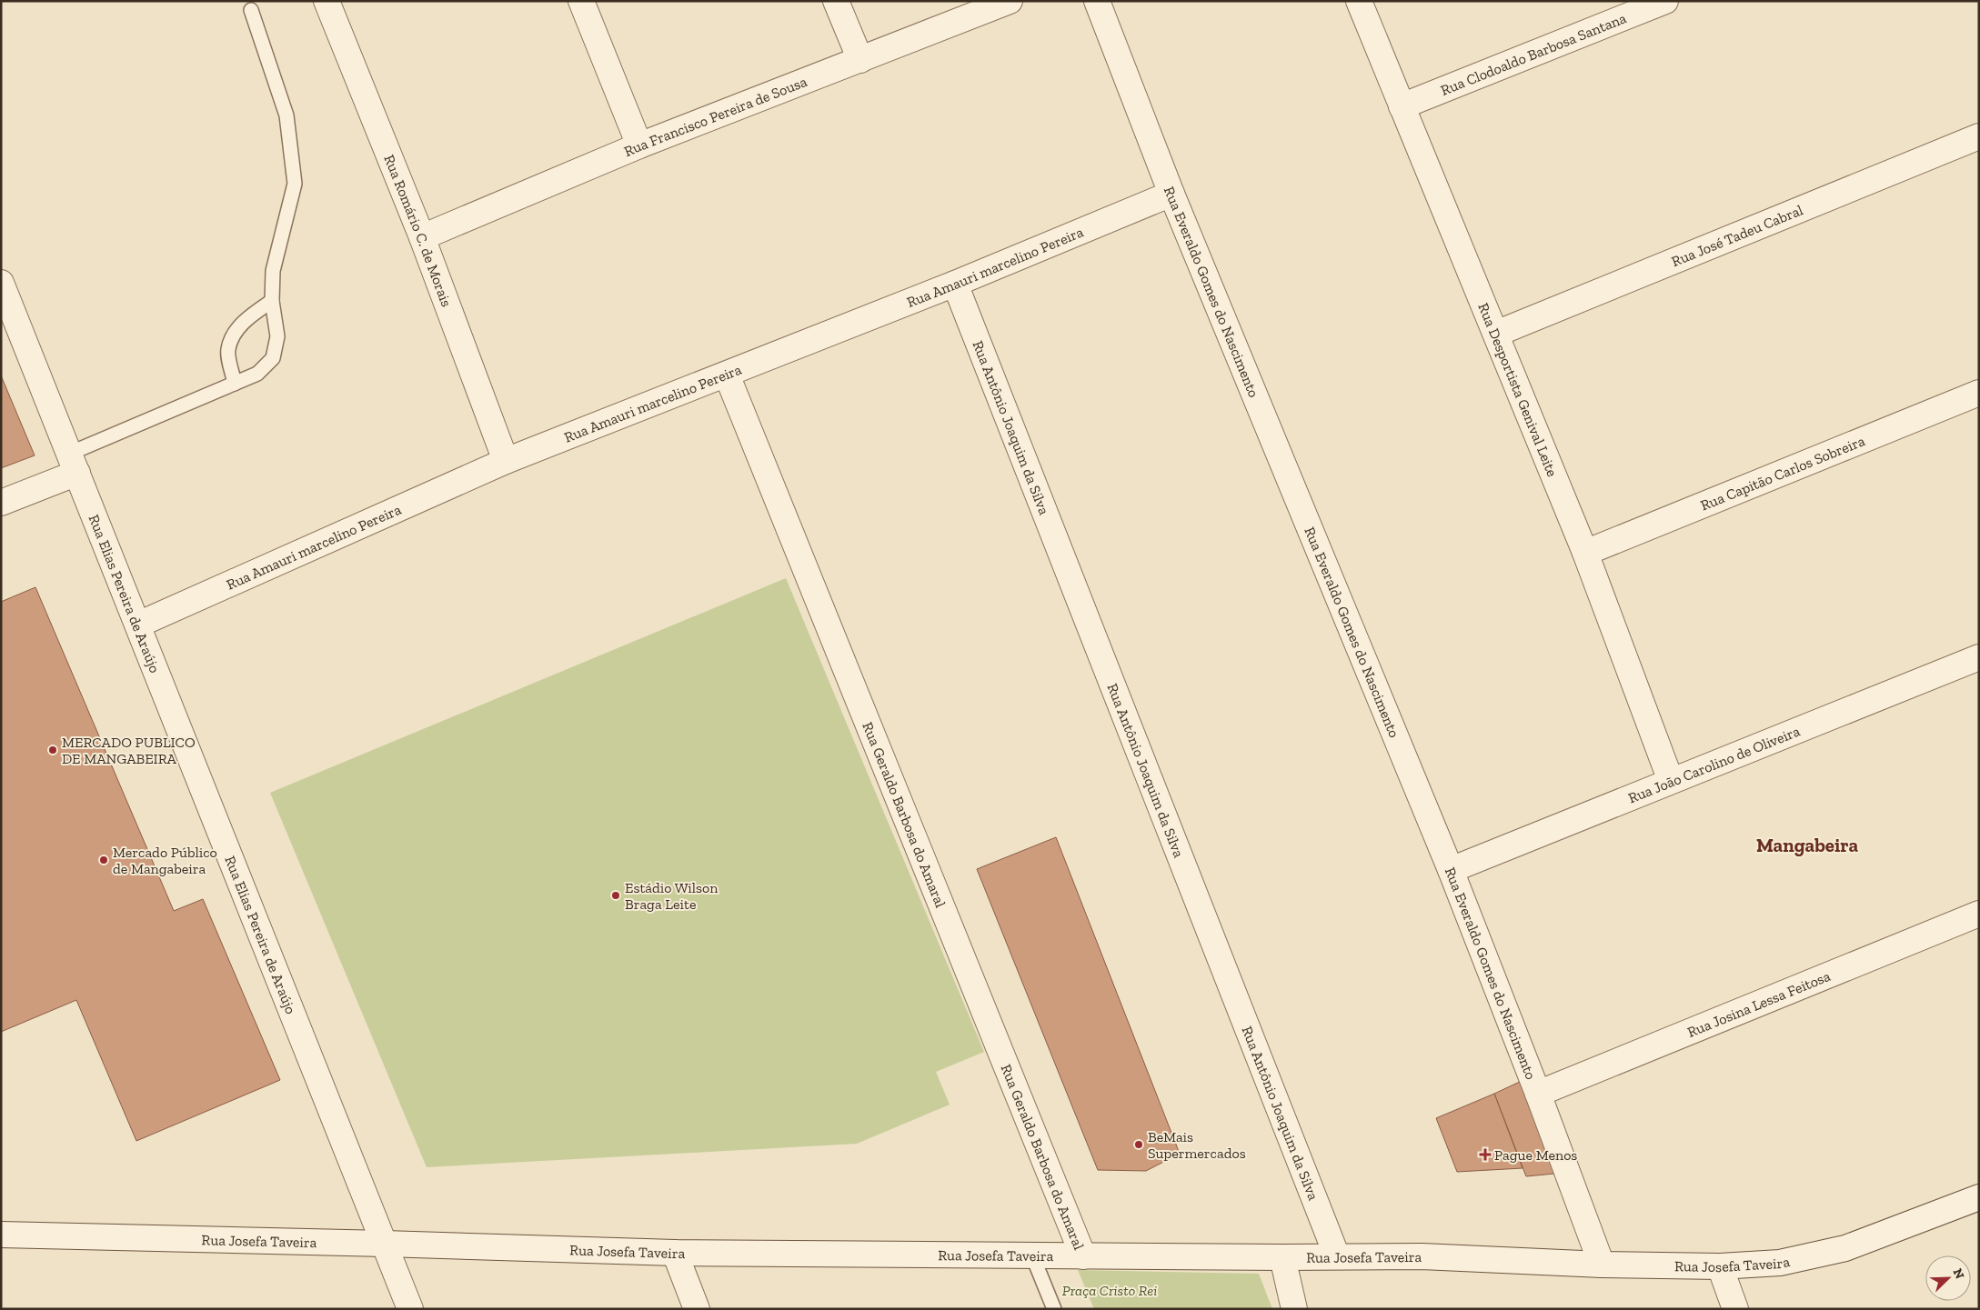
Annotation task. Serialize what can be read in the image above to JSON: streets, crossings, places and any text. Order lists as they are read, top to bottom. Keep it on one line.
{"streets":{"street":["Rua Clodoaldo Barbosa Santana","Rua Francisco Pereira de Sousa","Rua Romário C. de Morais","Rua José Tadeu Cabral","Rua Amauri marcelino Pereira","Rua Everaldo Gomes do Nascimento","Rua Desportista Genival Leite","Rua Antônio Joaquim da Silva","Rua Capitão Carlos Sobreira","Rua Elias Pereira de Araújo","Rua João Carolino de Oliveira","Rua Geraldo Barbosa do Amaral","Rua Josina Lessa Feitosa","Rua Josefa Taveira"]},"crossings":[["Rua Clodoaldo Barbosa Santana","Rua Desportista Genival Leite"],["Rua Francisco Pereira de Sousa","Rua Romário C. de Morais"],["Rua Romário C. de Morais","Rua Amauri marcelino Pereira"],["Rua José Tadeu Cabral","Rua Desportista Genival Leite"],["Rua Amauri marcelino Pereira","Rua Everaldo Gomes do Nascimento"],["Rua Amauri marcelino Pereira","Rua Antônio Joaquim da Silva"],["Rua Amauri marcelino Pereira","Rua Elias Pereira de Araújo"],["Rua Amauri marcelino Pereira","Rua Geraldo Barbosa do Amaral"],["Rua Everaldo Gomes do Nascimento","Rua João Carolino de Oliveira"],["Rua Everaldo Gomes do Nascimento","Rua Josina Lessa Feitosa"],["Rua Everaldo Gomes do Nascimento","Rua Josefa Taveira"],["Rua Desportista Genival Leite","Rua Capitão Carlos Sobreira"],["Rua Desportista Genival Leite","Rua João Carolino de Oliveira"],["Rua Antônio Joaquim da Silva","Rua Josefa Taveira"],["Rua Elias Pereira de Araújo","Rua Josefa Taveira"],["Rua Geraldo Barbosa do Amaral","Rua Josefa Taveira"]],"districts":["Mangabeira"],"parks":["Praça Cristo Rei"],"places":{"other":["MERCADO PUBLICO DE MANGABEIRA","Mercado Público de Mangabeira","Estádio Wilson Braga Leite","BeMais Supermercados"],"health":["Pague Menos"]},"north":"top right"}
